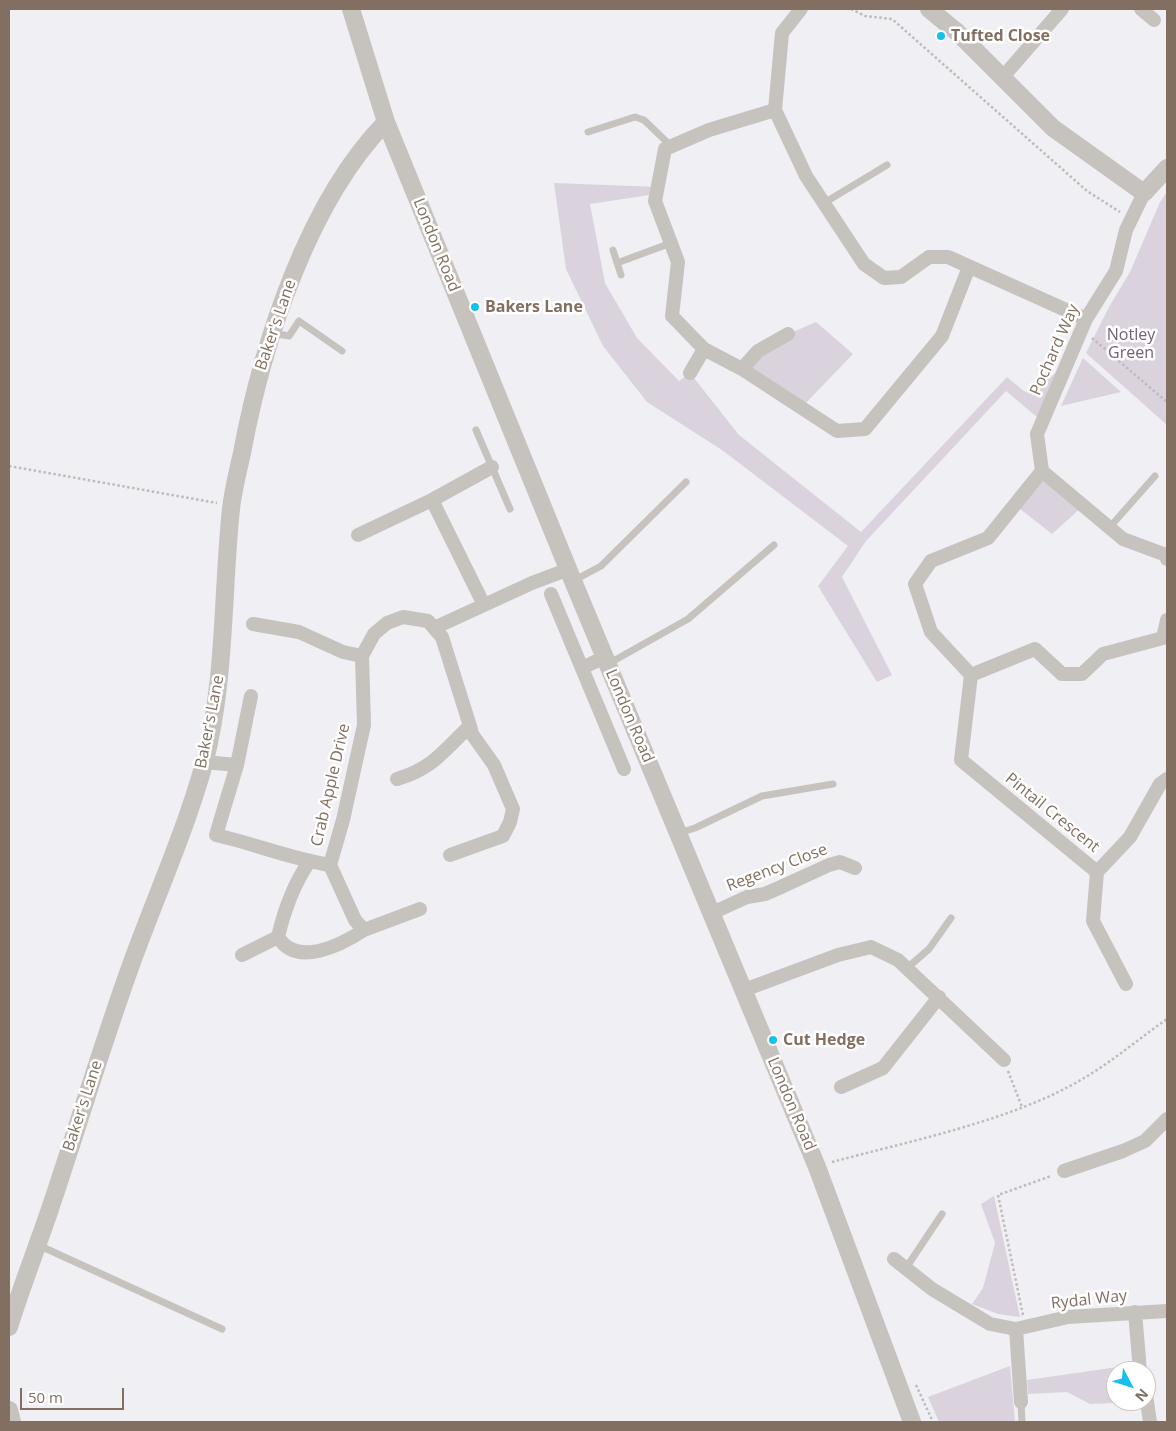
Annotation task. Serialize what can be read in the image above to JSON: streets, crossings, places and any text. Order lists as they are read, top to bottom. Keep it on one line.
{"streets":{"street":["London Road","Baker's Lane","Pochard Way","Crab Apple Drive","Pintail Crescent","Regency Close","Rydal Way"]},"crossings":[["London Road","Baker's Lane"],["London Road","Regency Close"]],"parks":["Notley Green"],"places":["Tufted Close","Bakers Lane","Cut Hedge"],"scale_bar":"50 m","north":"bottom right"}
